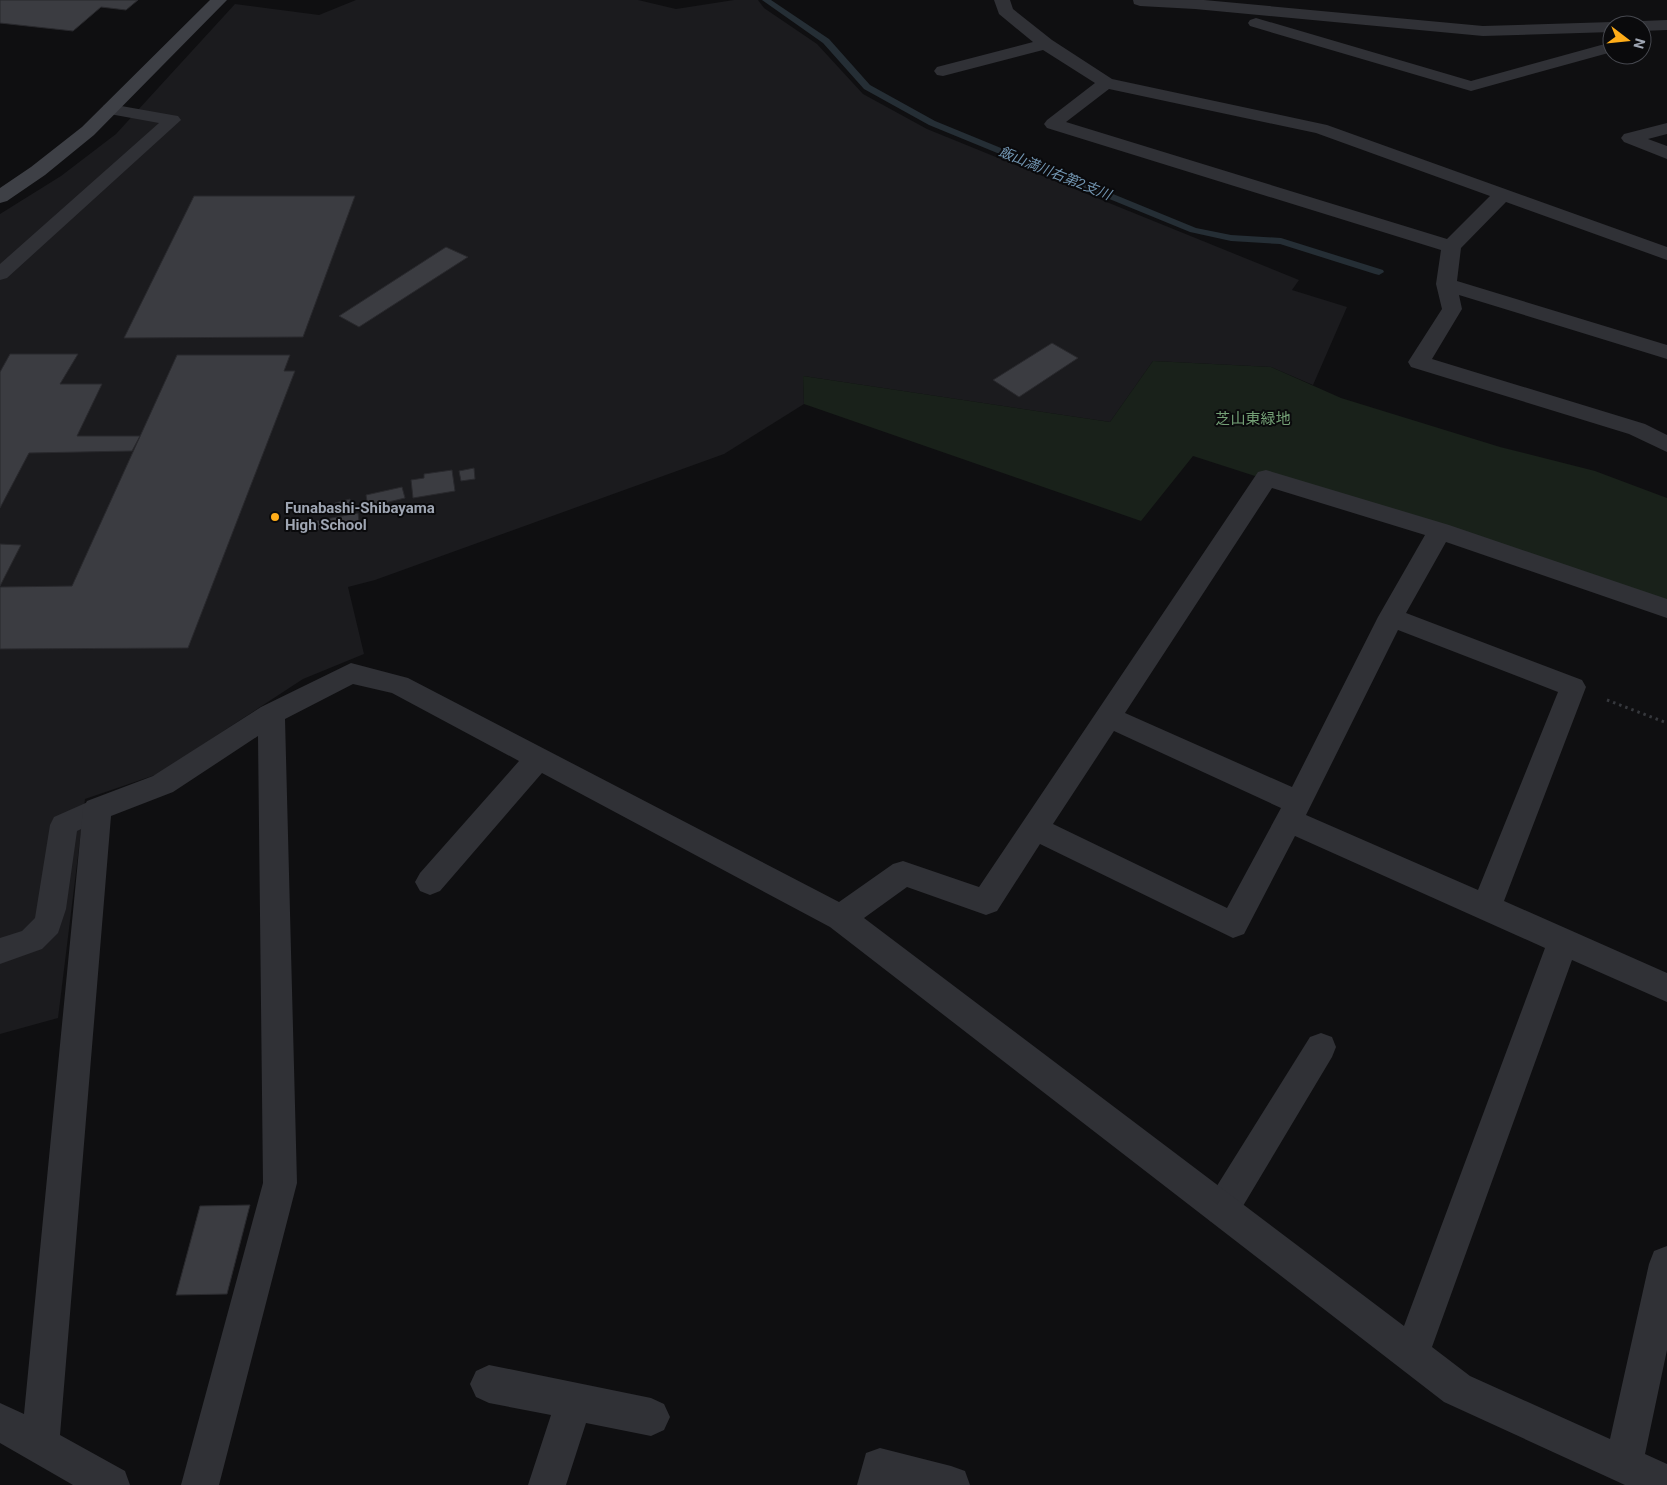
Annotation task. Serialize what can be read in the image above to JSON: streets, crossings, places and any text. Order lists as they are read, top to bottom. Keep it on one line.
{"water":["飯山満川右第2支川"],"parks":["芝山東緑地"],"places":["Funabashi-Shibayama High School"],"north":"right"}
